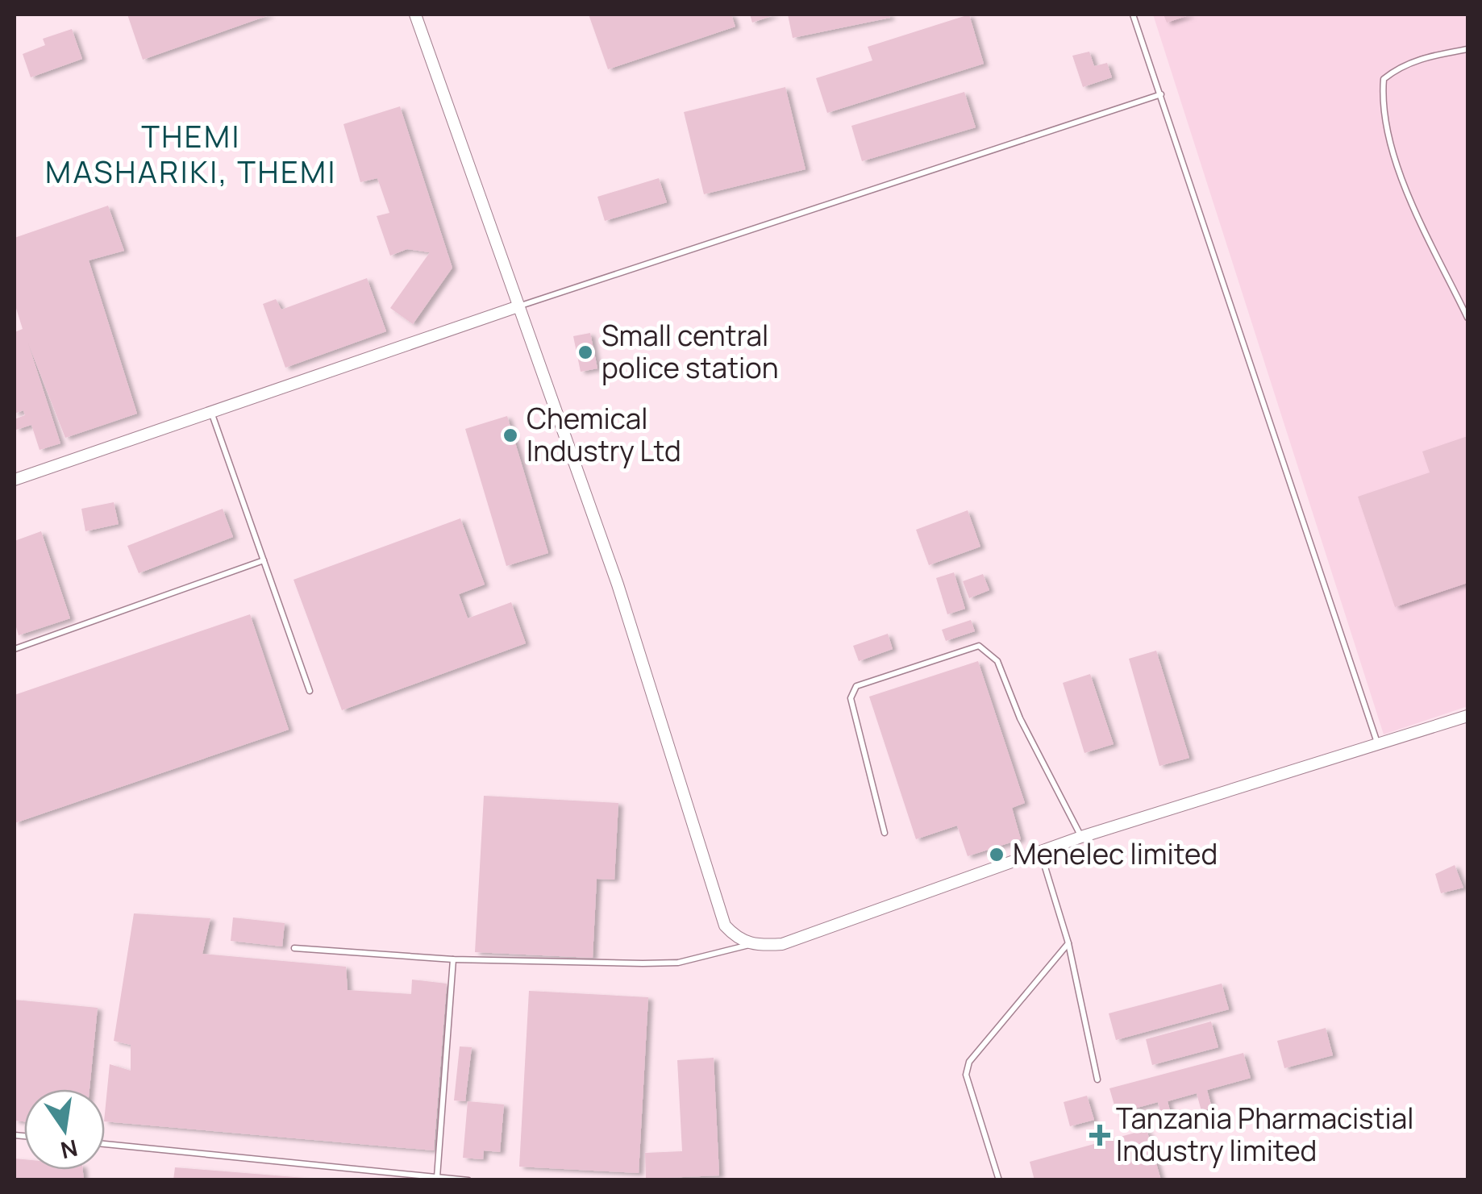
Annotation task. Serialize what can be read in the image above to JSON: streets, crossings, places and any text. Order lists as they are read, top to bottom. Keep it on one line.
{"districts":["THEMI MASHARIKI, THEMI"],"places":{"other":["Small central police station","Chemical Industry Ltd","Menelec limited"],"health":["Tanzania Pharmacistial Industry limited"]},"north":"bottom"}
